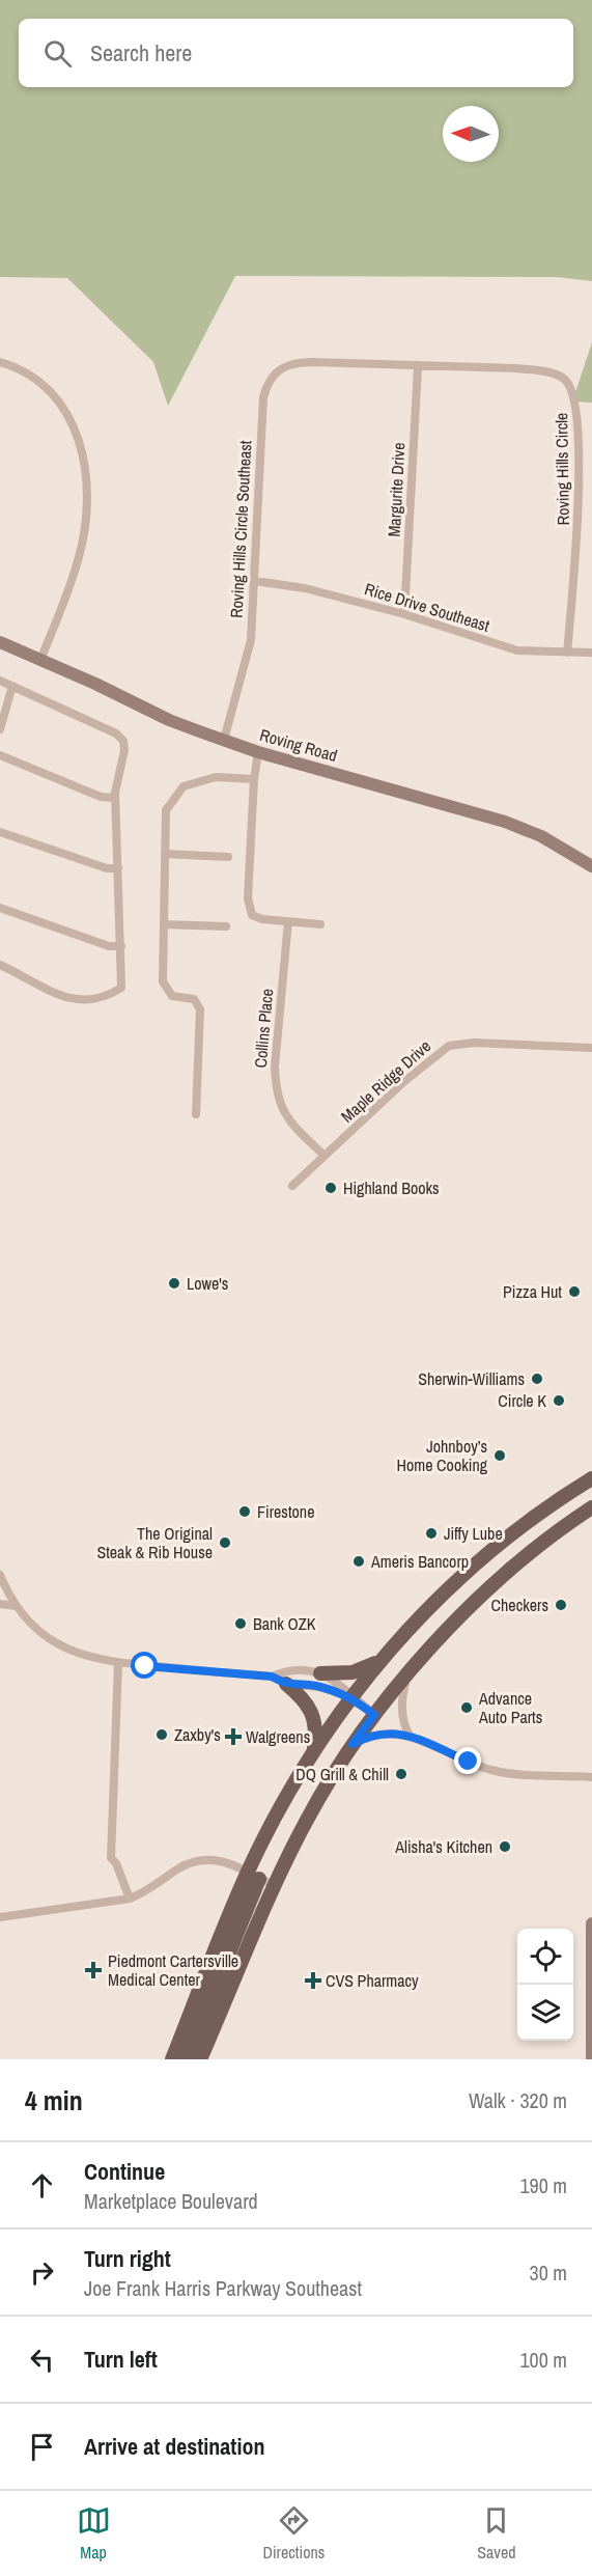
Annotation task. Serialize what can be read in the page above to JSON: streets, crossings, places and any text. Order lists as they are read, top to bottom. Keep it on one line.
{"streets":{"street":["Roving Hills Circle","Margurite Drive","Roving Hills Circle Southeast","Rice Drive Southeast","Roving Road","Collins Place","Maple Ridge Drive"]},"crossings":[["Roving Hills Circle","Margurite Drive"],["Roving Hills Circle","Roving Hills Circle Southeast"],["Roving Hills Circle","Rice Drive Southeast"],["Margurite Drive","Rice Drive Southeast"],["Roving Hills Circle Southeast","Rice Drive Southeast"],["Roving Hills Circle Southeast","Roving Road"],["Collins Place","Maple Ridge Drive"]],"places":{"other":["Highland Books","Lowe's","Pizza Hut","Sherwin-Williams","Circle K","Johnboy’s Home Cooking","Firestone","Jiffy Lube","The Original Steak & Rib House","Ameris Bancorp","Checkers","Bank OZK","Advance Auto Parts","Zaxby's","DQ Grill & Chill","Alisha's Kitchen"],"health":["Walgreens","Piedmont Cartersville Medical Center","CVS Pharmacy"]},"north":"left","page":{"search":"Search here","heading":["4 min","Walk · 320 m"],"list":[["Continue","Marketplace Boulevard","190 m"],["Turn right","Joe Frank Harris Parkway Southeast","30 m"],["Turn left","100 m"],"Arrive at destination"],"nav":["Map","Directions","Saved"]}}
